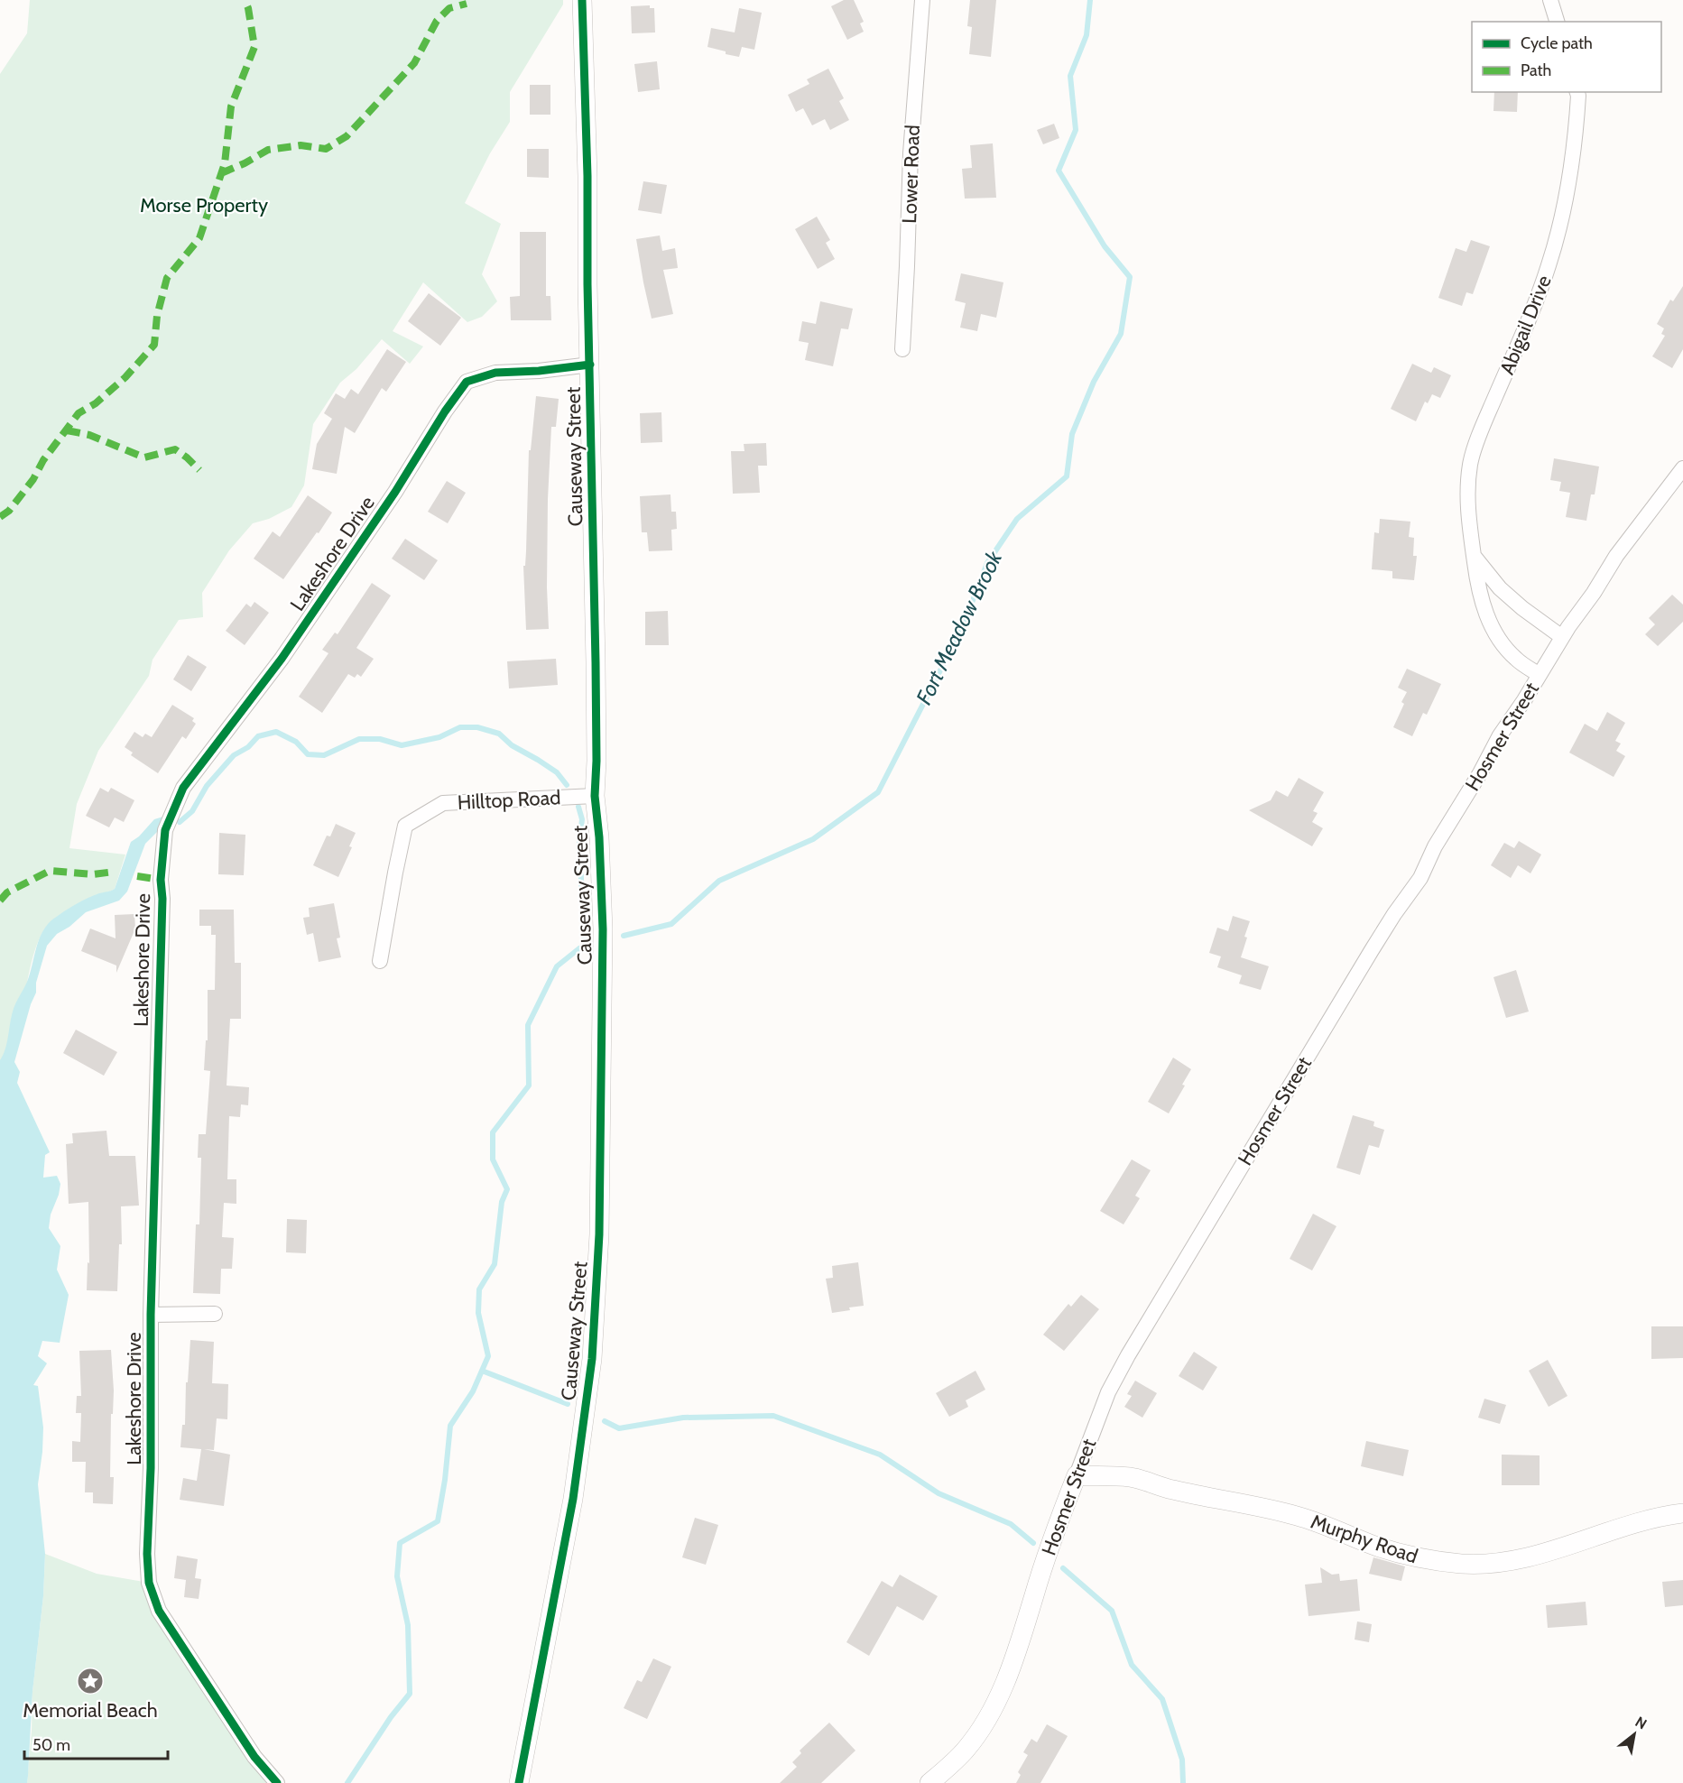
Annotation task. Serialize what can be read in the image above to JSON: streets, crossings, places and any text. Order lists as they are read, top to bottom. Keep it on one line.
{"streets":{"street":["Lower Road","Abigail Drive","Causeway Street","Lakeshore Drive","Hosmer Street","Hilltop Road","Murphy Road"]},"crossings":[["Abigail Drive","Hosmer Street"],["Causeway Street","Lakeshore Drive"],["Causeway Street","Hilltop Road"],["Hosmer Street","Murphy Road"]],"water":["Fort Meadow Brook"],"parks":["Morse Property"],"places":{"place":["Memorial Beach"]},"legend":["Cycle path","Path"],"scale_bar":"50 m","north":"top right"}
